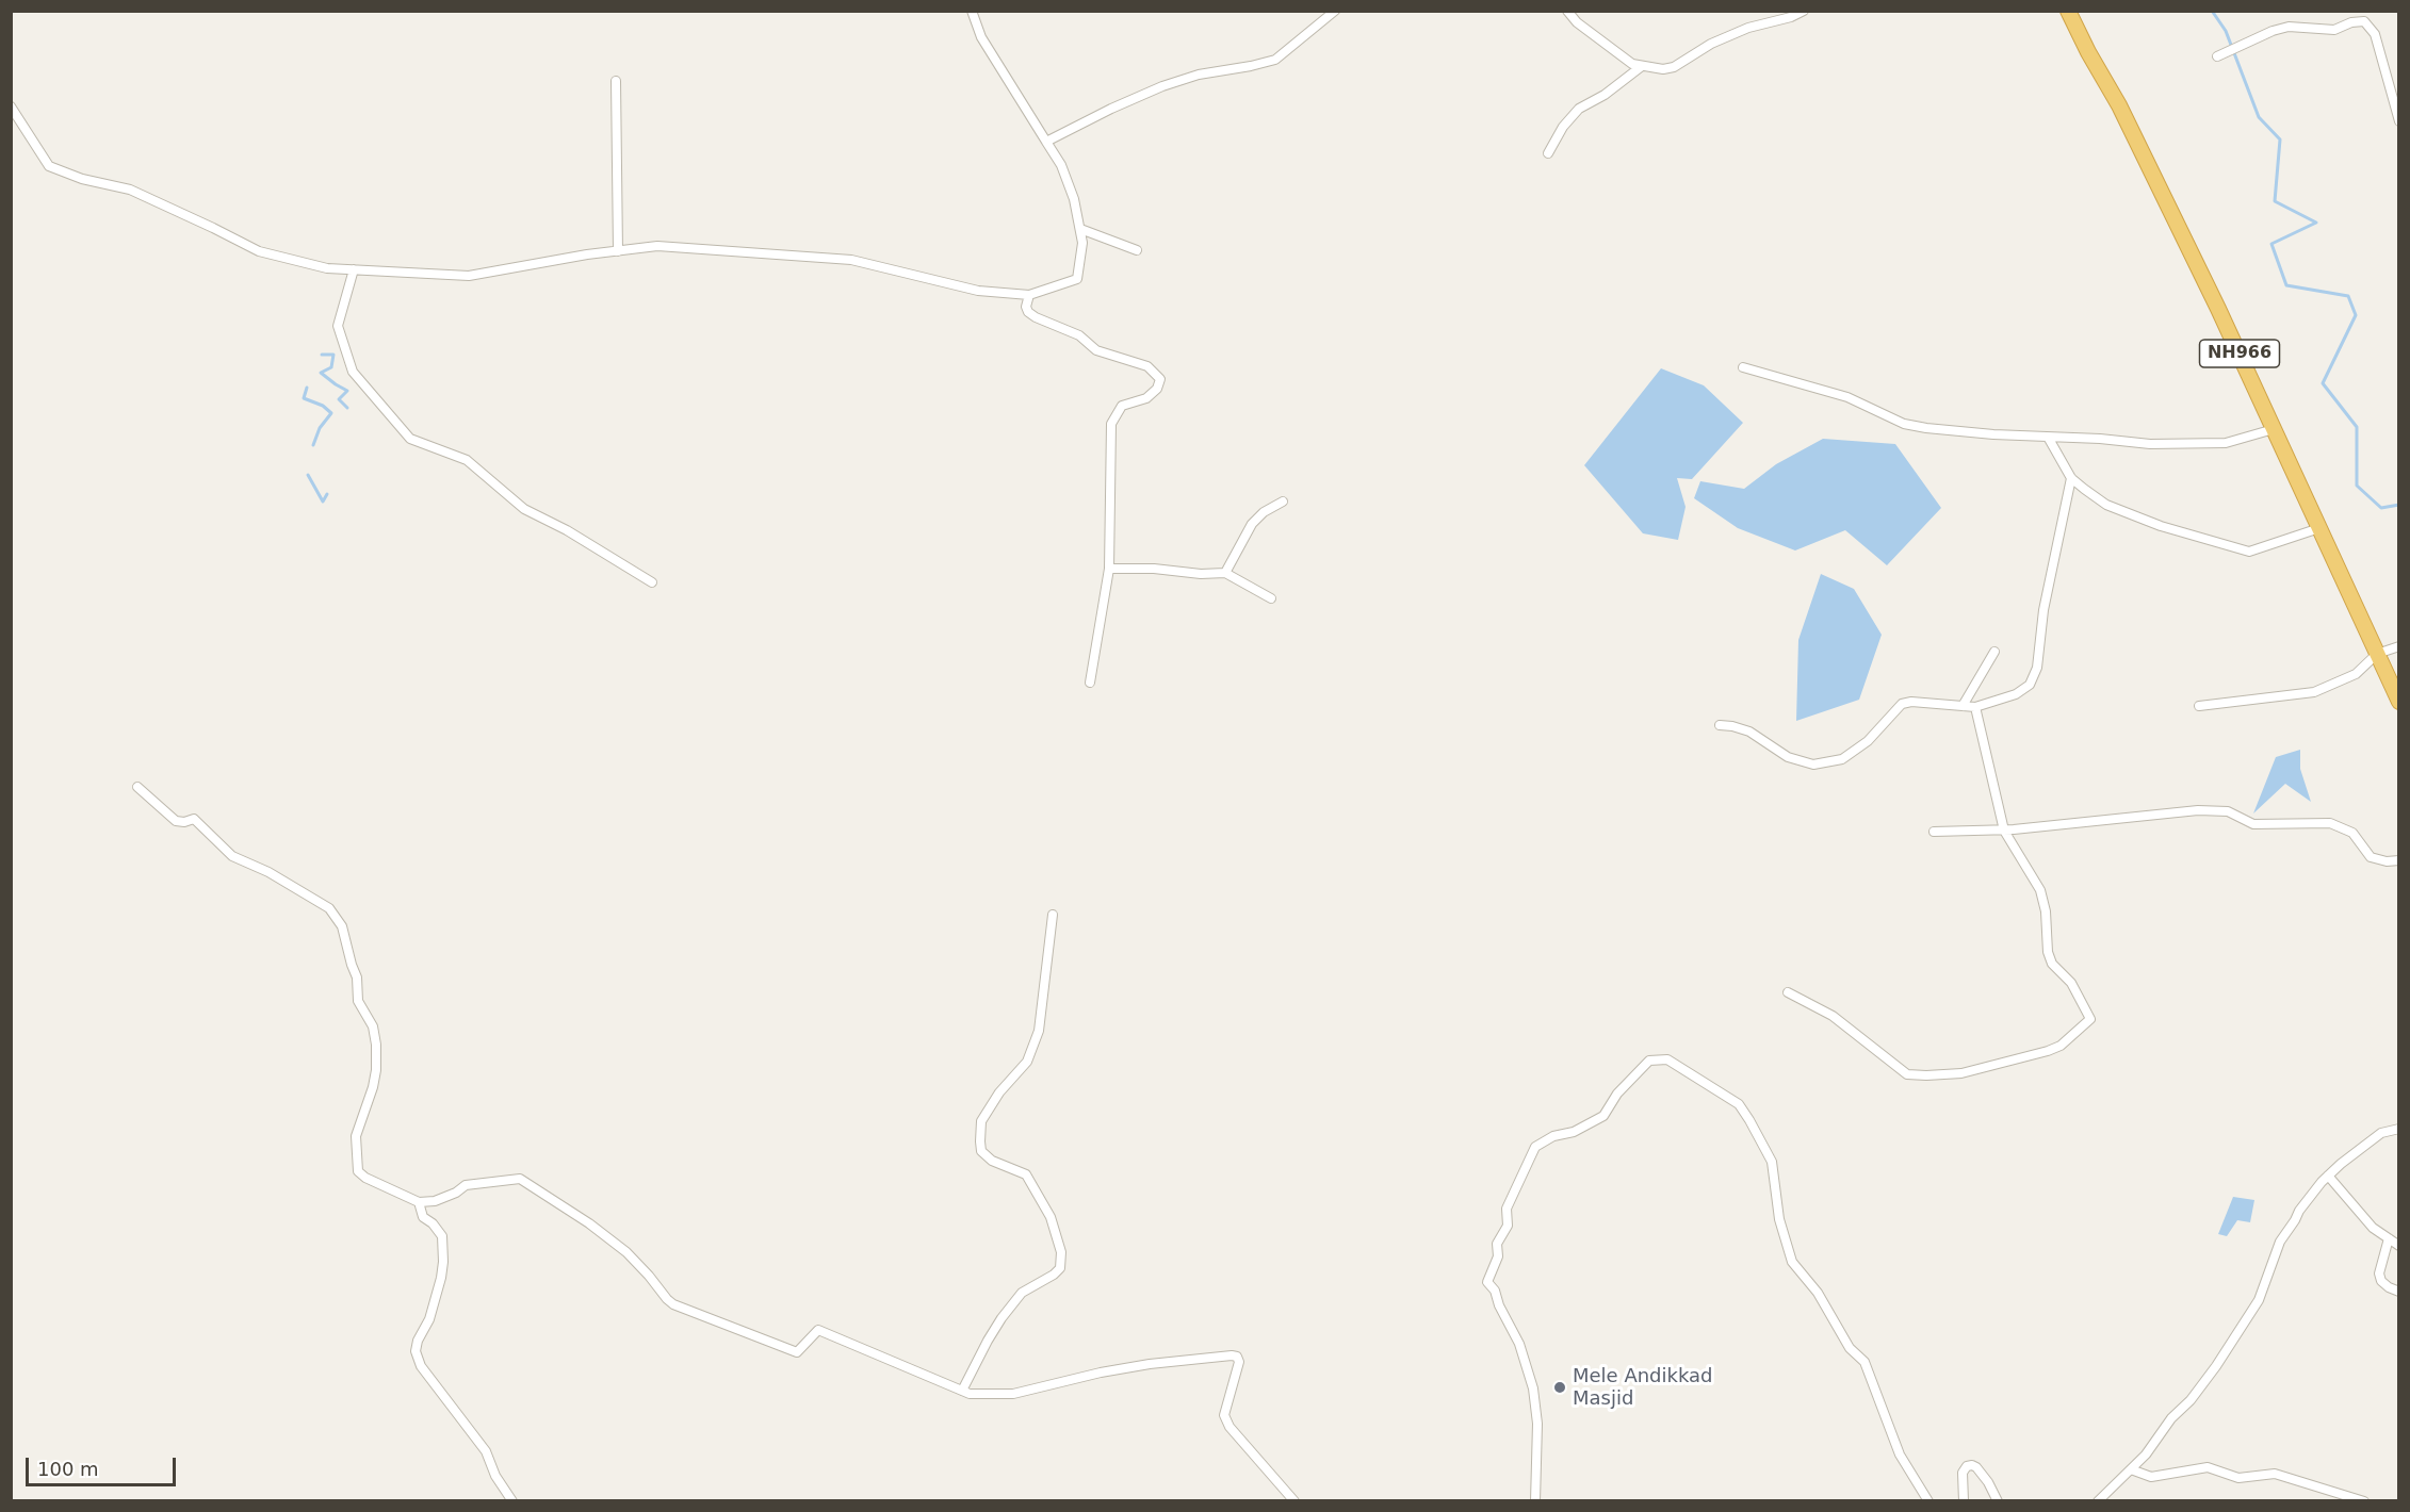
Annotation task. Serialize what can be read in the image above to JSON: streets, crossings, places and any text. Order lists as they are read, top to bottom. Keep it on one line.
{"streets":{"highway":["NH966"]},"places":["Mele Andikkad Masjid"],"scale_bar":"100 m"}
